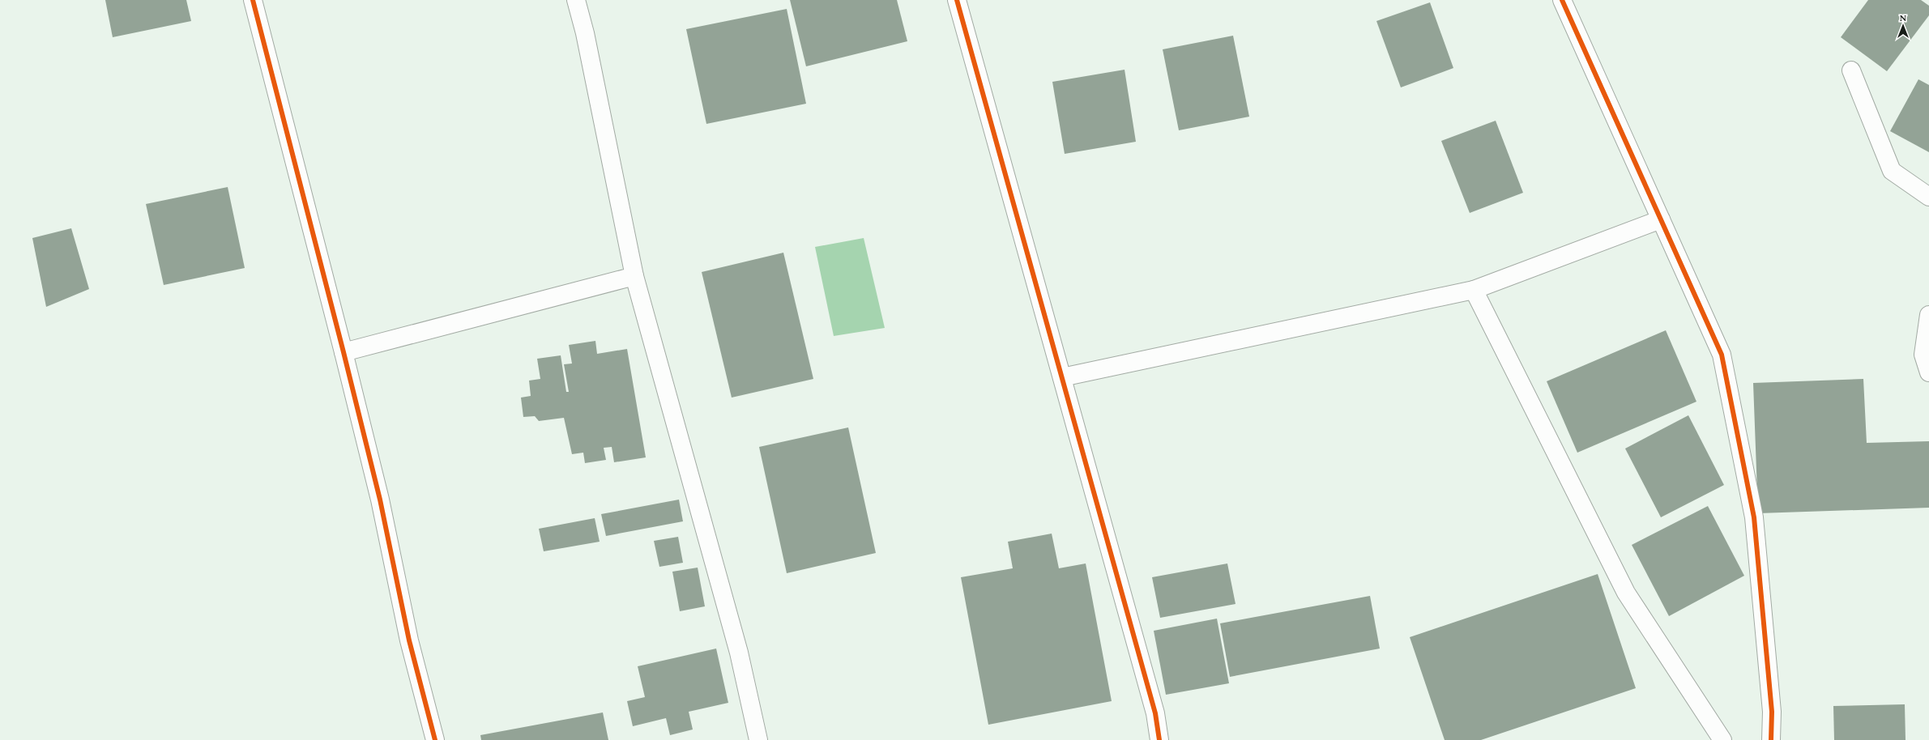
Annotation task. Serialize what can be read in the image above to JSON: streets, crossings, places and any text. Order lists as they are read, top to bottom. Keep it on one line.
{"north":"top"}
